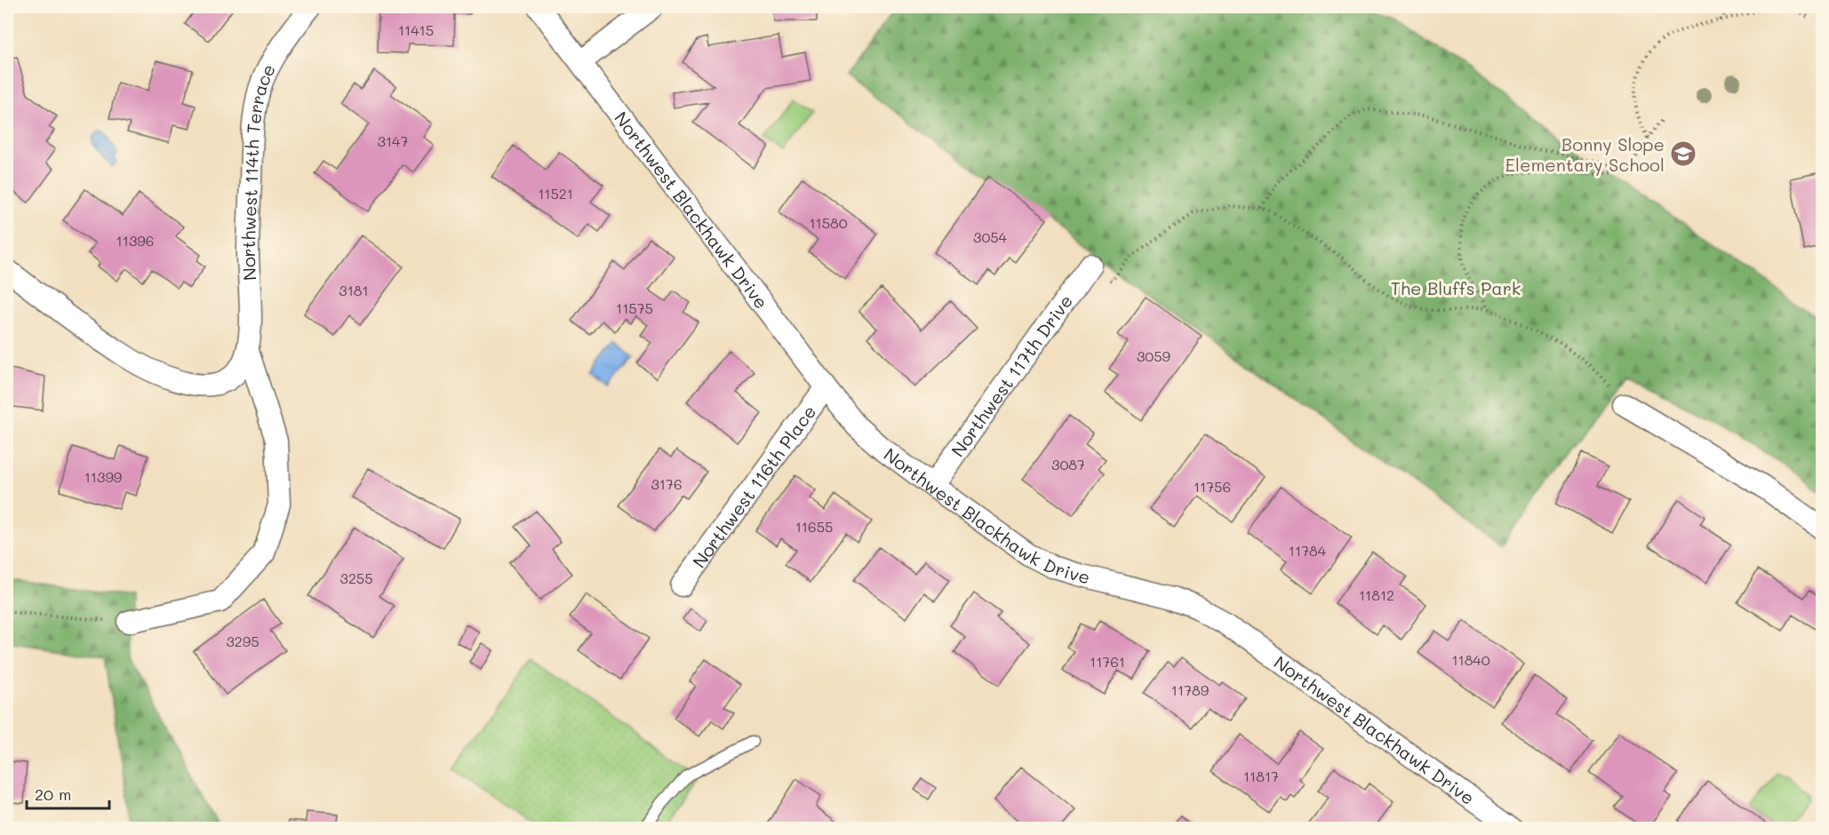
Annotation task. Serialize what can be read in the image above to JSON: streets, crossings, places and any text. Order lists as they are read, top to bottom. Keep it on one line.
{"streets":{"street":["Northwest 114th Terrace","Northwest Blackhawk Drive","Northwest 117th Drive","Northwest 116th Place"]},"crossings":[["Northwest Blackhawk Drive","Northwest 117th Drive"],["Northwest Blackhawk Drive","Northwest 116th Place"]],"parks":["The Bluffs Park"],"places":{"school or university":["Bonny Slope Elementary School"]},"house_numbers":["11415","3147","11521","11580","3054","11396","3181","11575","3059","3087","11399","3176","11756","11655","11784","3255","11812","3295","11840","11761","11789","11817"],"scale_bar":"20 m"}
